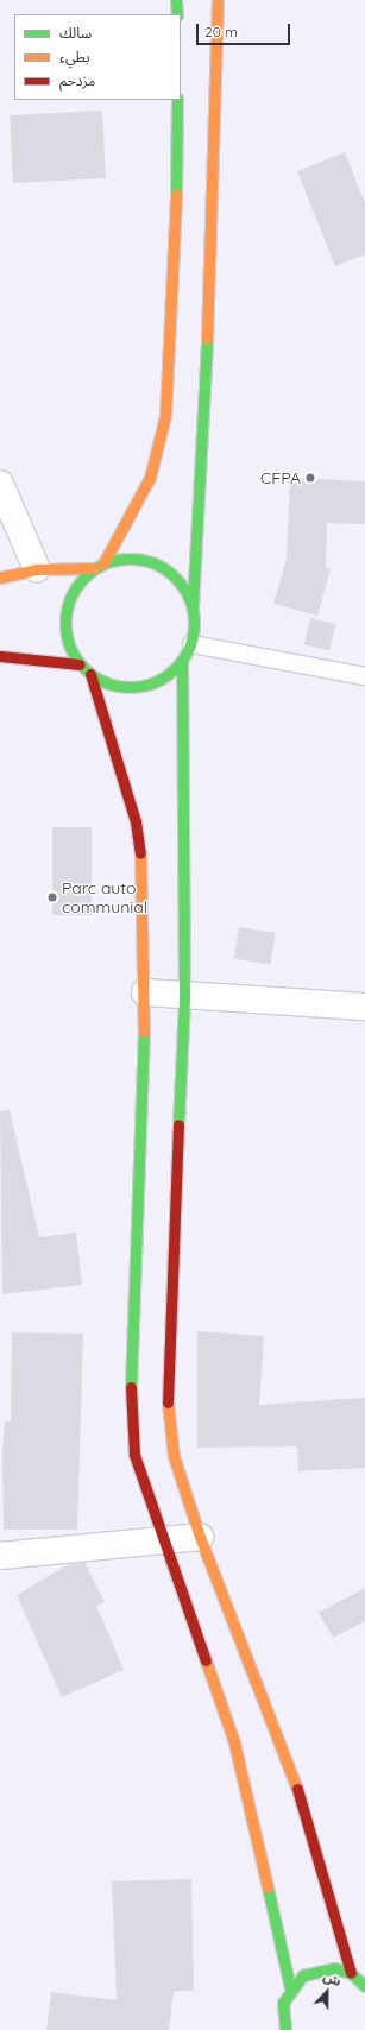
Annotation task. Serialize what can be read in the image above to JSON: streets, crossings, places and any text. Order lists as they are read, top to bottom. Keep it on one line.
{"places":["CFPA","Parc auto communial"],"legend":["سالك","بطيء","مزدحم"],"scale_bar":"20 m","north":"top"}
